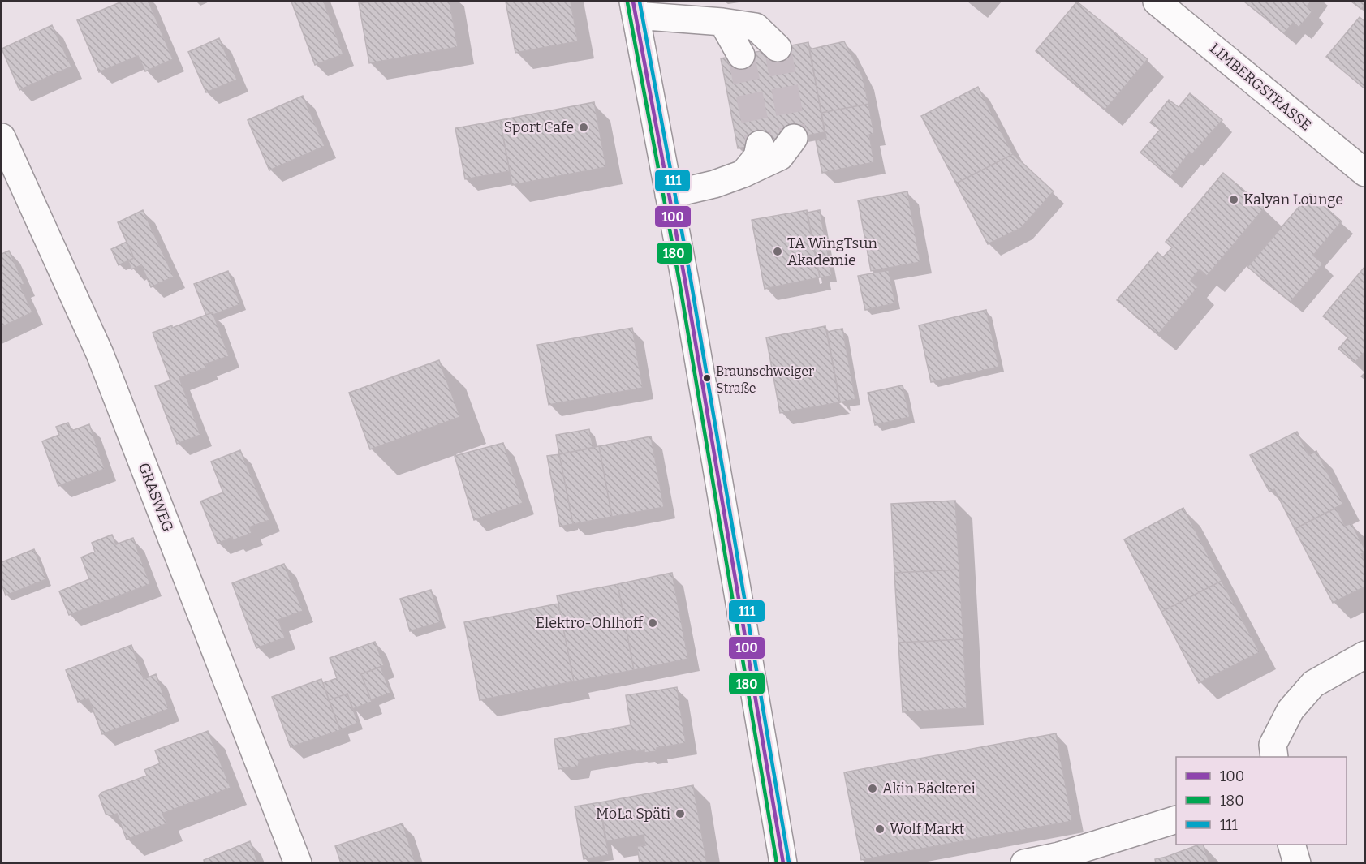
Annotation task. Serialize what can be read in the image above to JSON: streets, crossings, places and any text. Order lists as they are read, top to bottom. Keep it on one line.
{"streets":{"street":["LIMBERGSTRASSE","GRASWEG"]},"places":["Sport Cafe","Kalyan Lounge","TA WingTsun Akademie","Braunschweiger Straße","Elektro-Ohlhoff","Akin Bäckerei","MoLa Späti","Wolf Markt"],"lines":["transit line 100","transit line 111","transit line 180"],"legend":["100","180","111"]}
